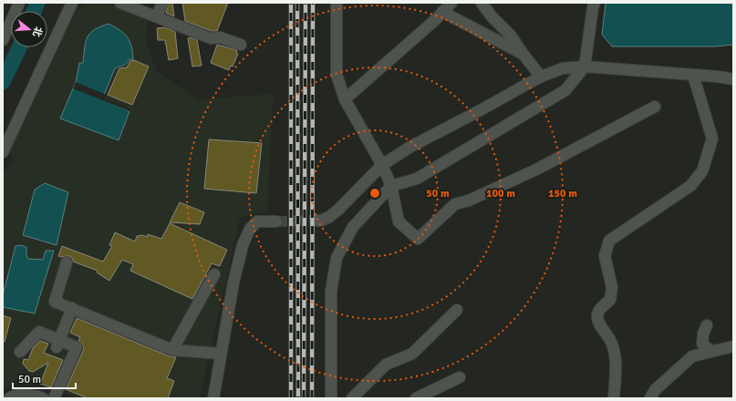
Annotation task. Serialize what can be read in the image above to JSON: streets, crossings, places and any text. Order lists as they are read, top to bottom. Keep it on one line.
{"scale_bar":"50 m","north":"right","rings":["50 m","100 m","150 m"]}
